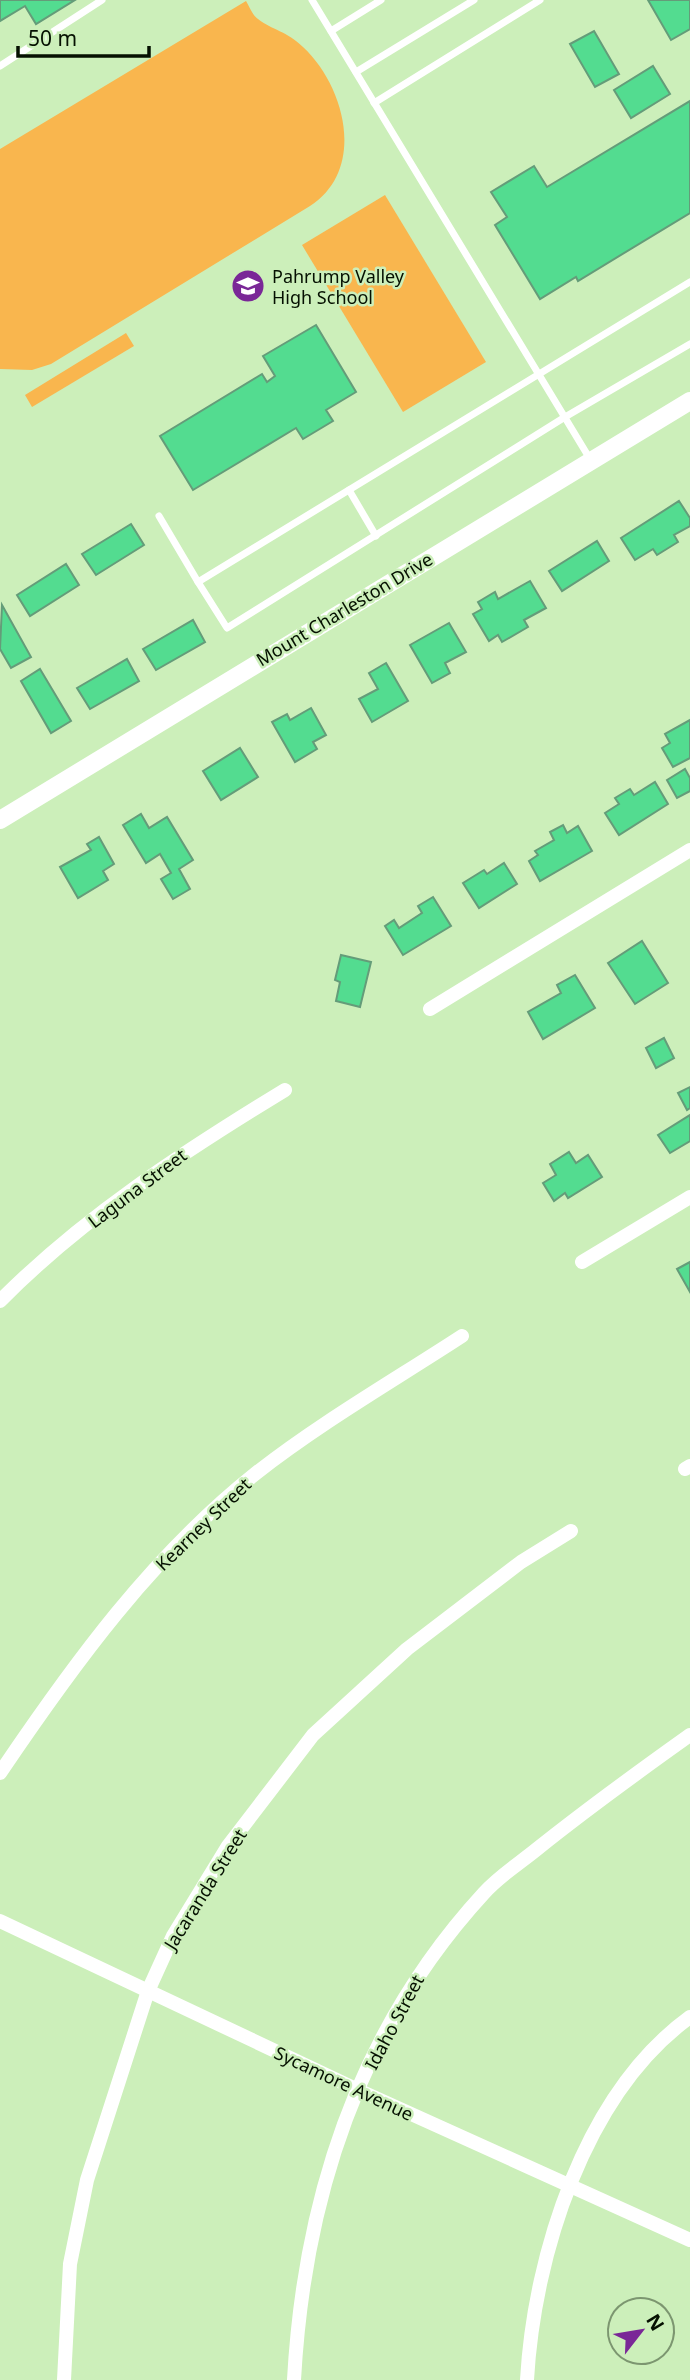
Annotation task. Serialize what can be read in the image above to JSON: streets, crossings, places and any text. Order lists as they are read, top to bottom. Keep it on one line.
{"streets":{"street":["Mount Charleston Drive","Laguna Street","Kearney Street","Jacaranda Street","Idaho Street","Sycamore Avenue"]},"crossings":[["Jacaranda Street","Sycamore Avenue"],["Idaho Street","Sycamore Avenue"]],"places":{"school or university":["Pahrump Valley High School"]},"scale_bar":"50 m","north":"top right"}
